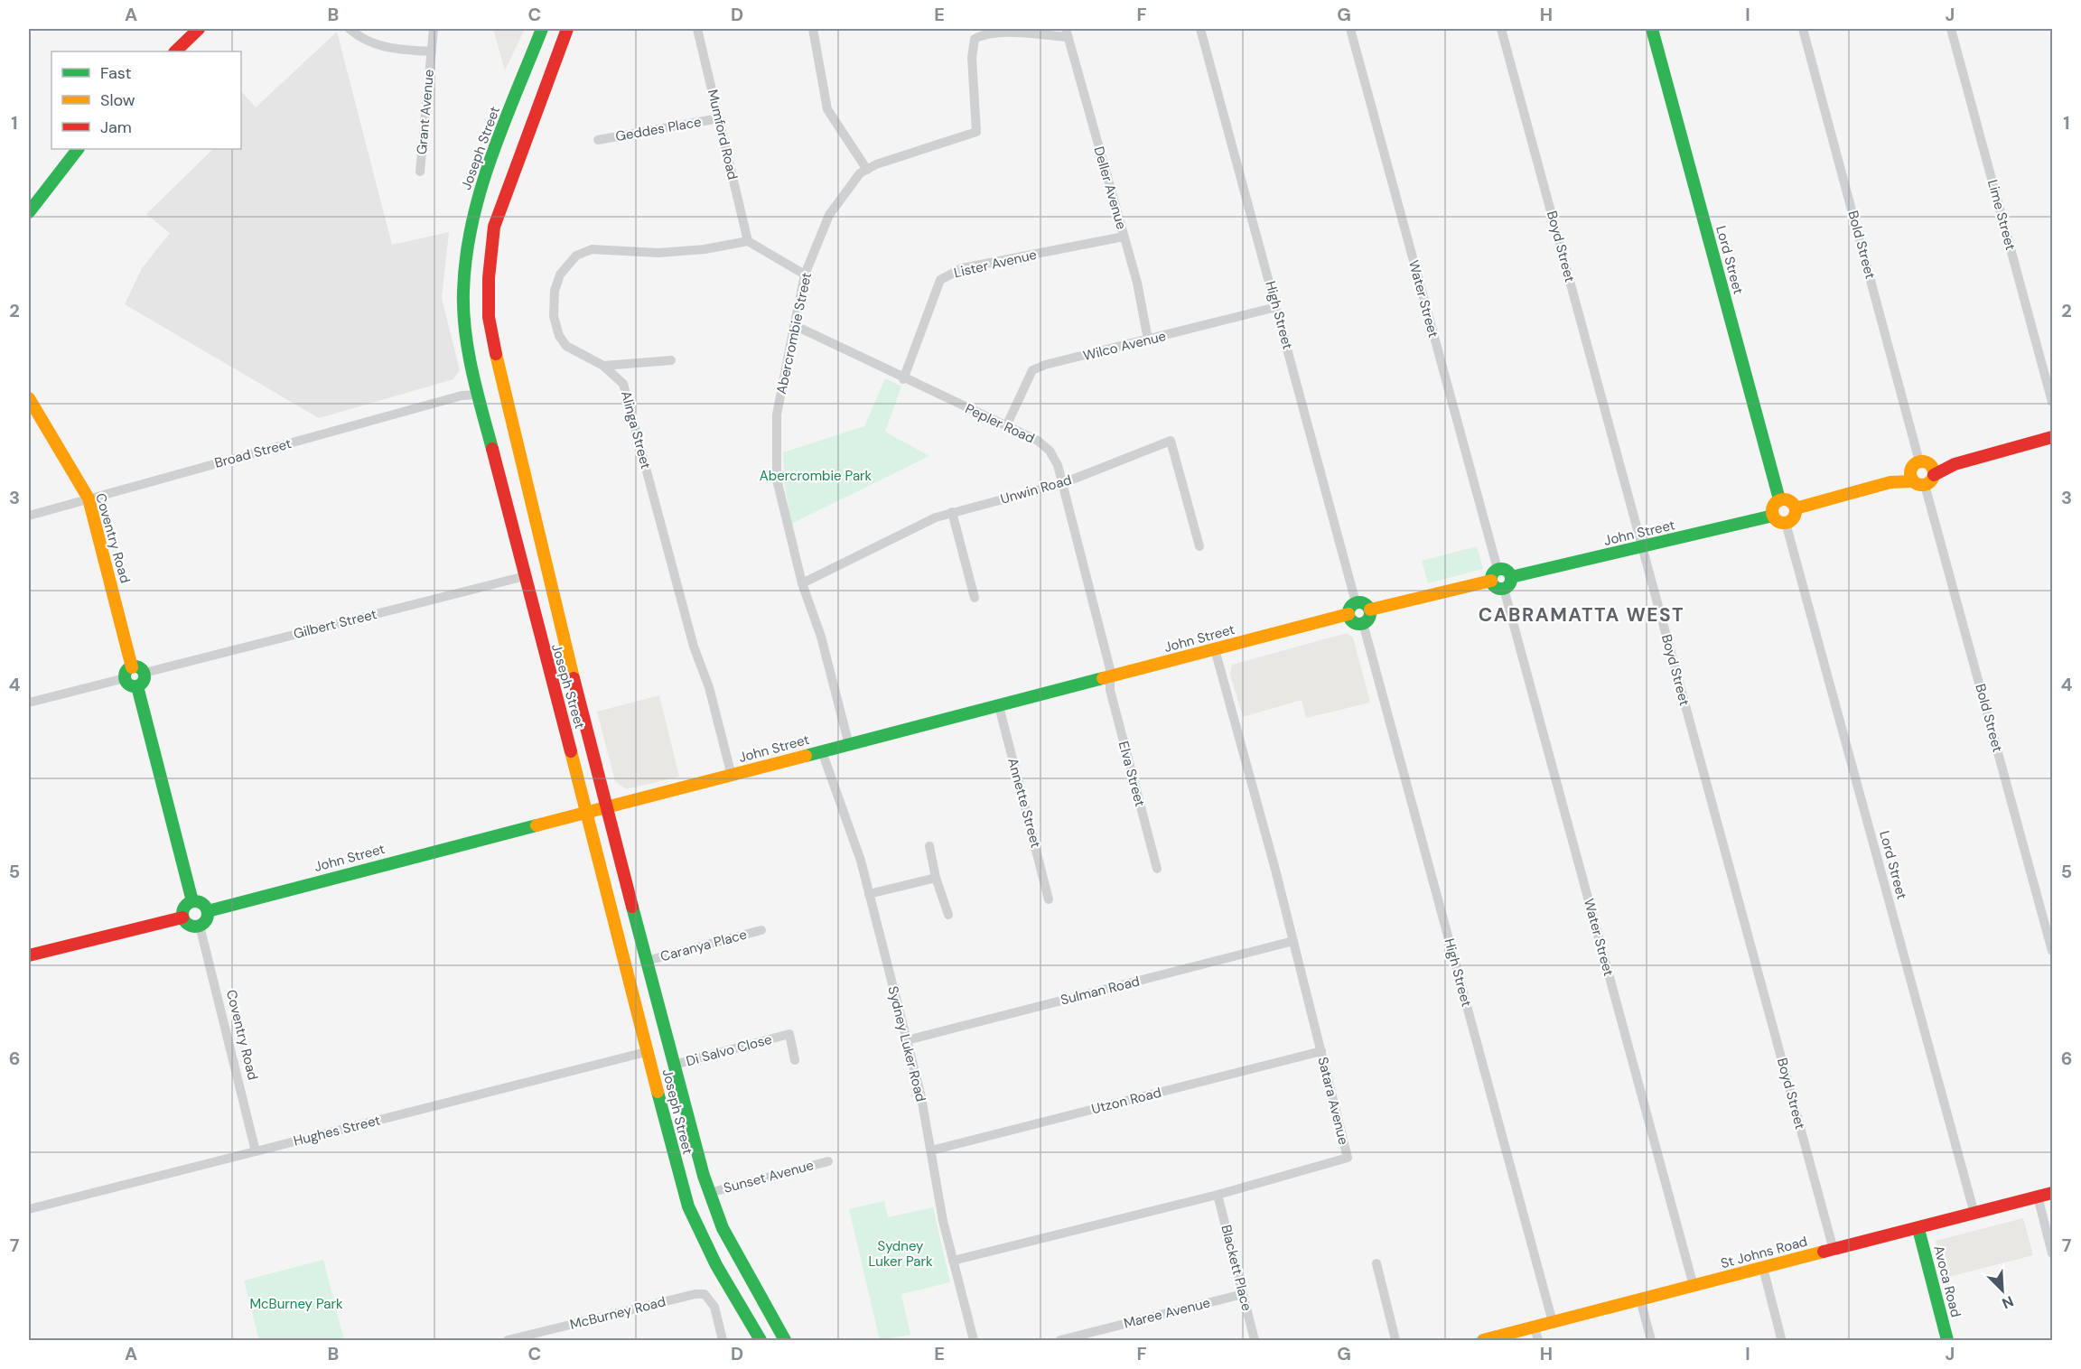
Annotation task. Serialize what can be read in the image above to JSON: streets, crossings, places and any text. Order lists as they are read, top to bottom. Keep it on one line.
{"streets":{"main road":["Joseph Street","Lord Street","John Street","Coventry Road","St Johns Road","Avoca Road"],"street":["Grant Avenue","Geddes Place","Mumford Road","Deller Avenue","Lime Street","Bold Street","Boyd Street","Lister Avenue","Water Street","High Street","Abercrombie Street","Wilco Avenue","Pepler Road","Alinga Street","Broad Street","Unwin Road","Gilbert Street","Elva Street","Annette Street","Caranya Place","Sulman Road","Sydney Luker Road","Di Salvo Close","Utzon Road","Satara Avenue","Hughes Street","Sunset Avenue","Blackett Place","McBurney Road","Maree Avenue"]},"crossings":[["Geddes Place","Mumford Road"],["Mumford Road","Alinga Street"],["Joseph Street","Broad Street"],["Joseph Street","John Street"],["Joseph Street","Gilbert Street"],["Joseph Street","Caranya Place"],["Joseph Street","Di Salvo Close"],["Joseph Street","Hughes Street"],["Joseph Street","Sunset Avenue"],["Deller Avenue","Lister Avenue"],["Deller Avenue","Abercrombie Street"],["Deller Avenue","Wilco Avenue"],["Boyd Street","John Street"],["Boyd Street","St Johns Road"],["Lord Street","John Street"],["Lord Street","St Johns Road"],["Lister Avenue","Pepler Road"],["Water Street","John Street"],["Water Street","St Johns Road"],["High Street","Wilco Avenue"],["High Street","John Street"],["High Street","St Johns Road"],["Abercrombie Street","Pepler Road"],["Abercrombie Street","Unwin Road"],["Abercrombie Street","John Street"],["Wilco Avenue","Pepler Road"],["Pepler Road","Unwin Road"],["Pepler Road","John Street"],["Pepler Road","Elva Street"],["Alinga Street","John Street"],["Broad Street","Coventry Road"],["John Street","Coventry Road"],["John Street","Elva Street"],["John Street","Annette Street"],["John Street","Sydney Luker Road"],["John Street","Satara Avenue"],["Coventry Road","Gilbert Street"],["Coventry Road","Hughes Street"],["Sulman Road","Sydney Luker Road"],["Sulman Road","Satara Avenue"],["Sydney Luker Road","Utzon Road"],["Sydney Luker Road","Satara Avenue"],["Utzon Road","Satara Avenue"],["Satara Avenue","Blackett Place"],["St Johns Road","Avoca Road"],["Blackett Place","Maree Avenue"]],"districts":["CABRAMATTA WEST"],"parks":["Abercrombie Park","Sydney Luker Park","McBurney Park"],"legend":["Fast","Slow","Jam"],"north":"bottom right","grid":{"columns":["A","B","C","D","E","F","G","H","I","J"],"rows":["1","2","3","4","5","6","7"]}}
